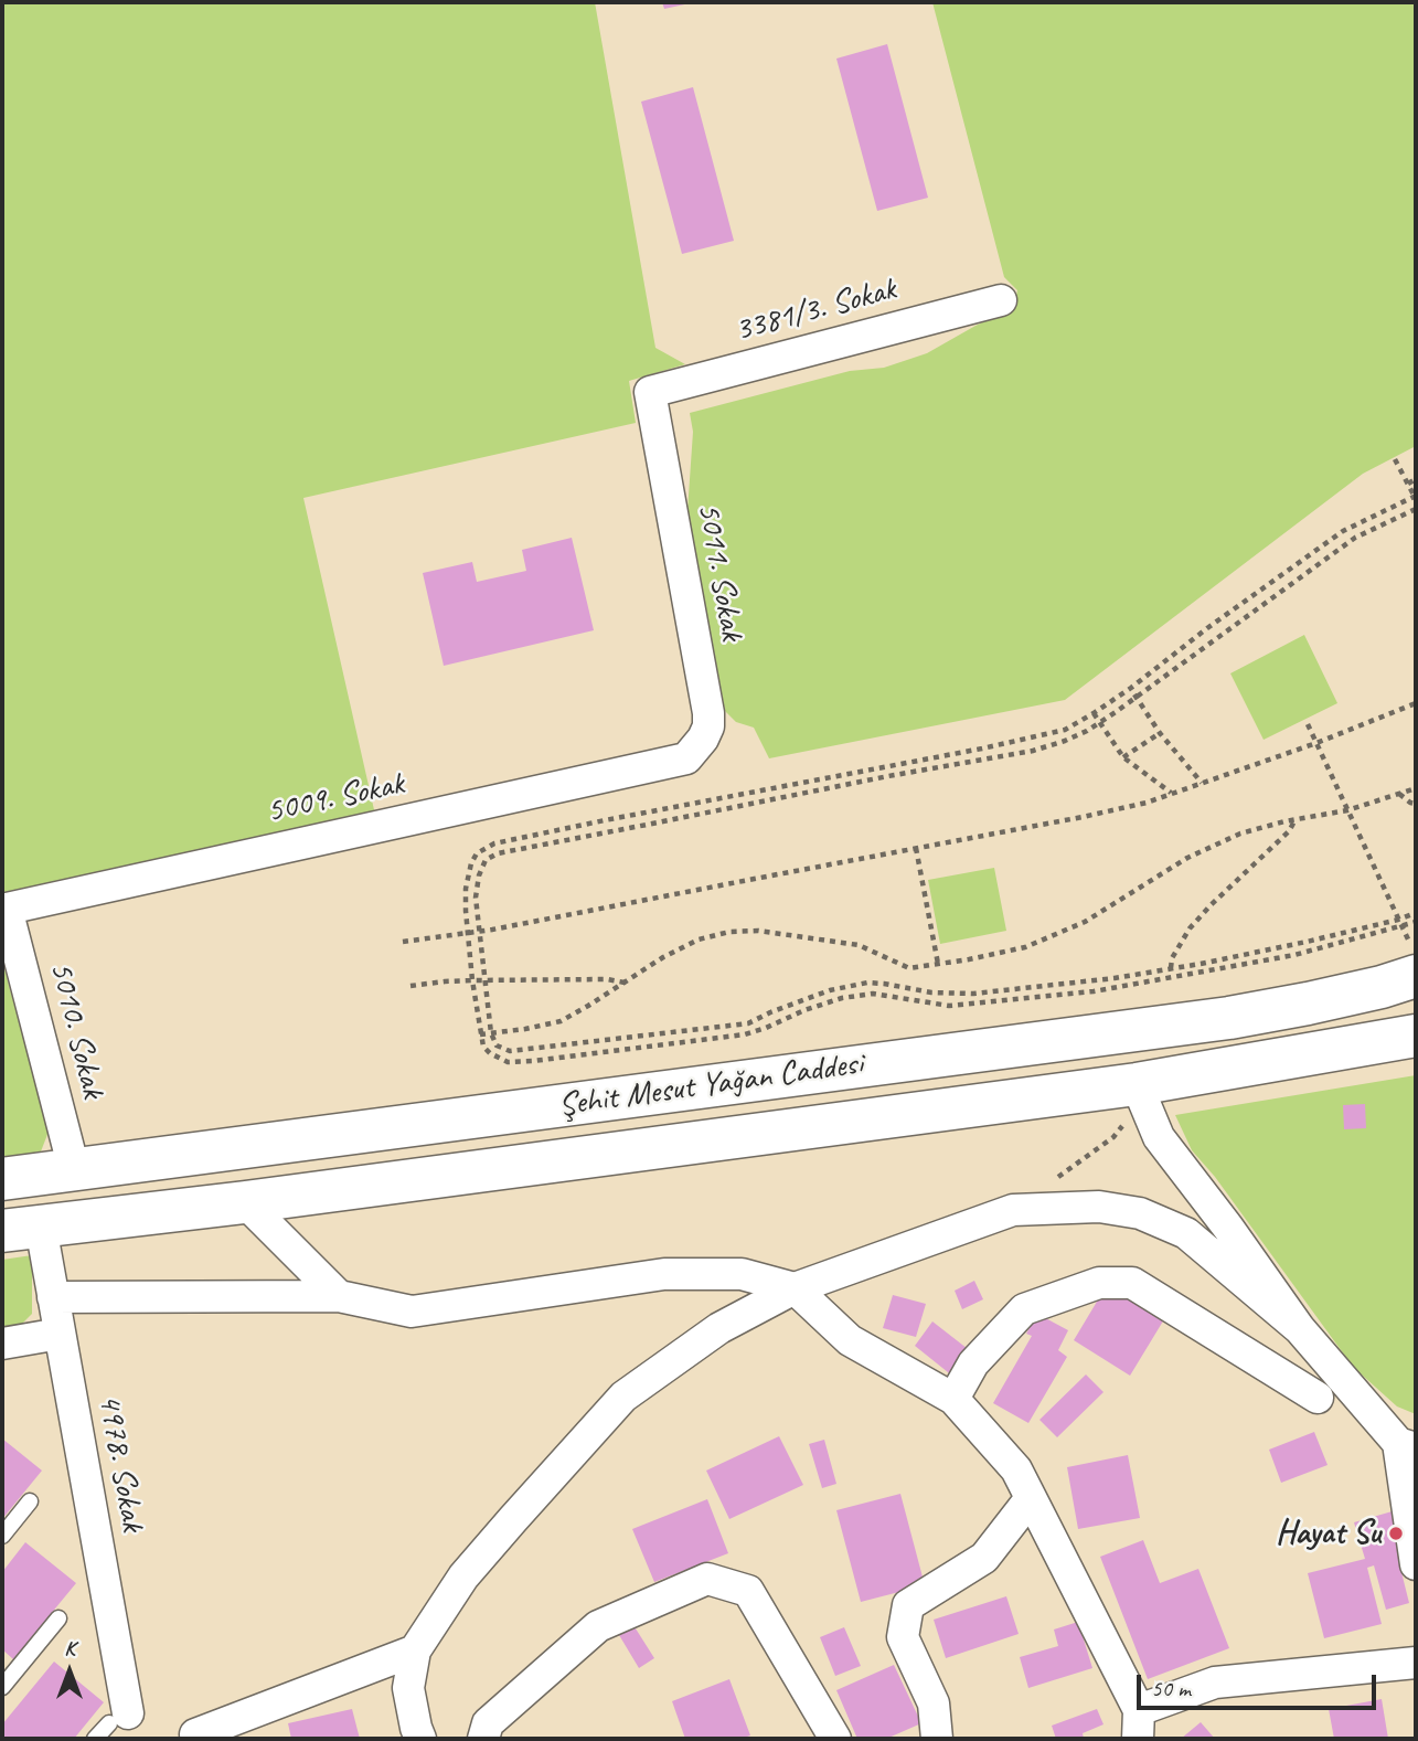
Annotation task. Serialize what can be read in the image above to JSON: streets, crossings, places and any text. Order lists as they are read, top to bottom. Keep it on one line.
{"streets":{"main road":["Şehit Mesut Yağan Caddesi"],"street":["3381/3. Sokak","5011. Sokak","5009. Sokak","5010. Sokak","4978. Sokak"]},"crossings":[["3381/3. Sokak","5011. Sokak"],["5011. Sokak","5009. Sokak"],["5009. Sokak","5010. Sokak"],["5010. Sokak","Şehit Mesut Yağan Caddesi"],["Şehit Mesut Yağan Caddesi","4978. Sokak"]],"places":["Hayat Su"],"scale_bar":"50 m","north":"top"}
